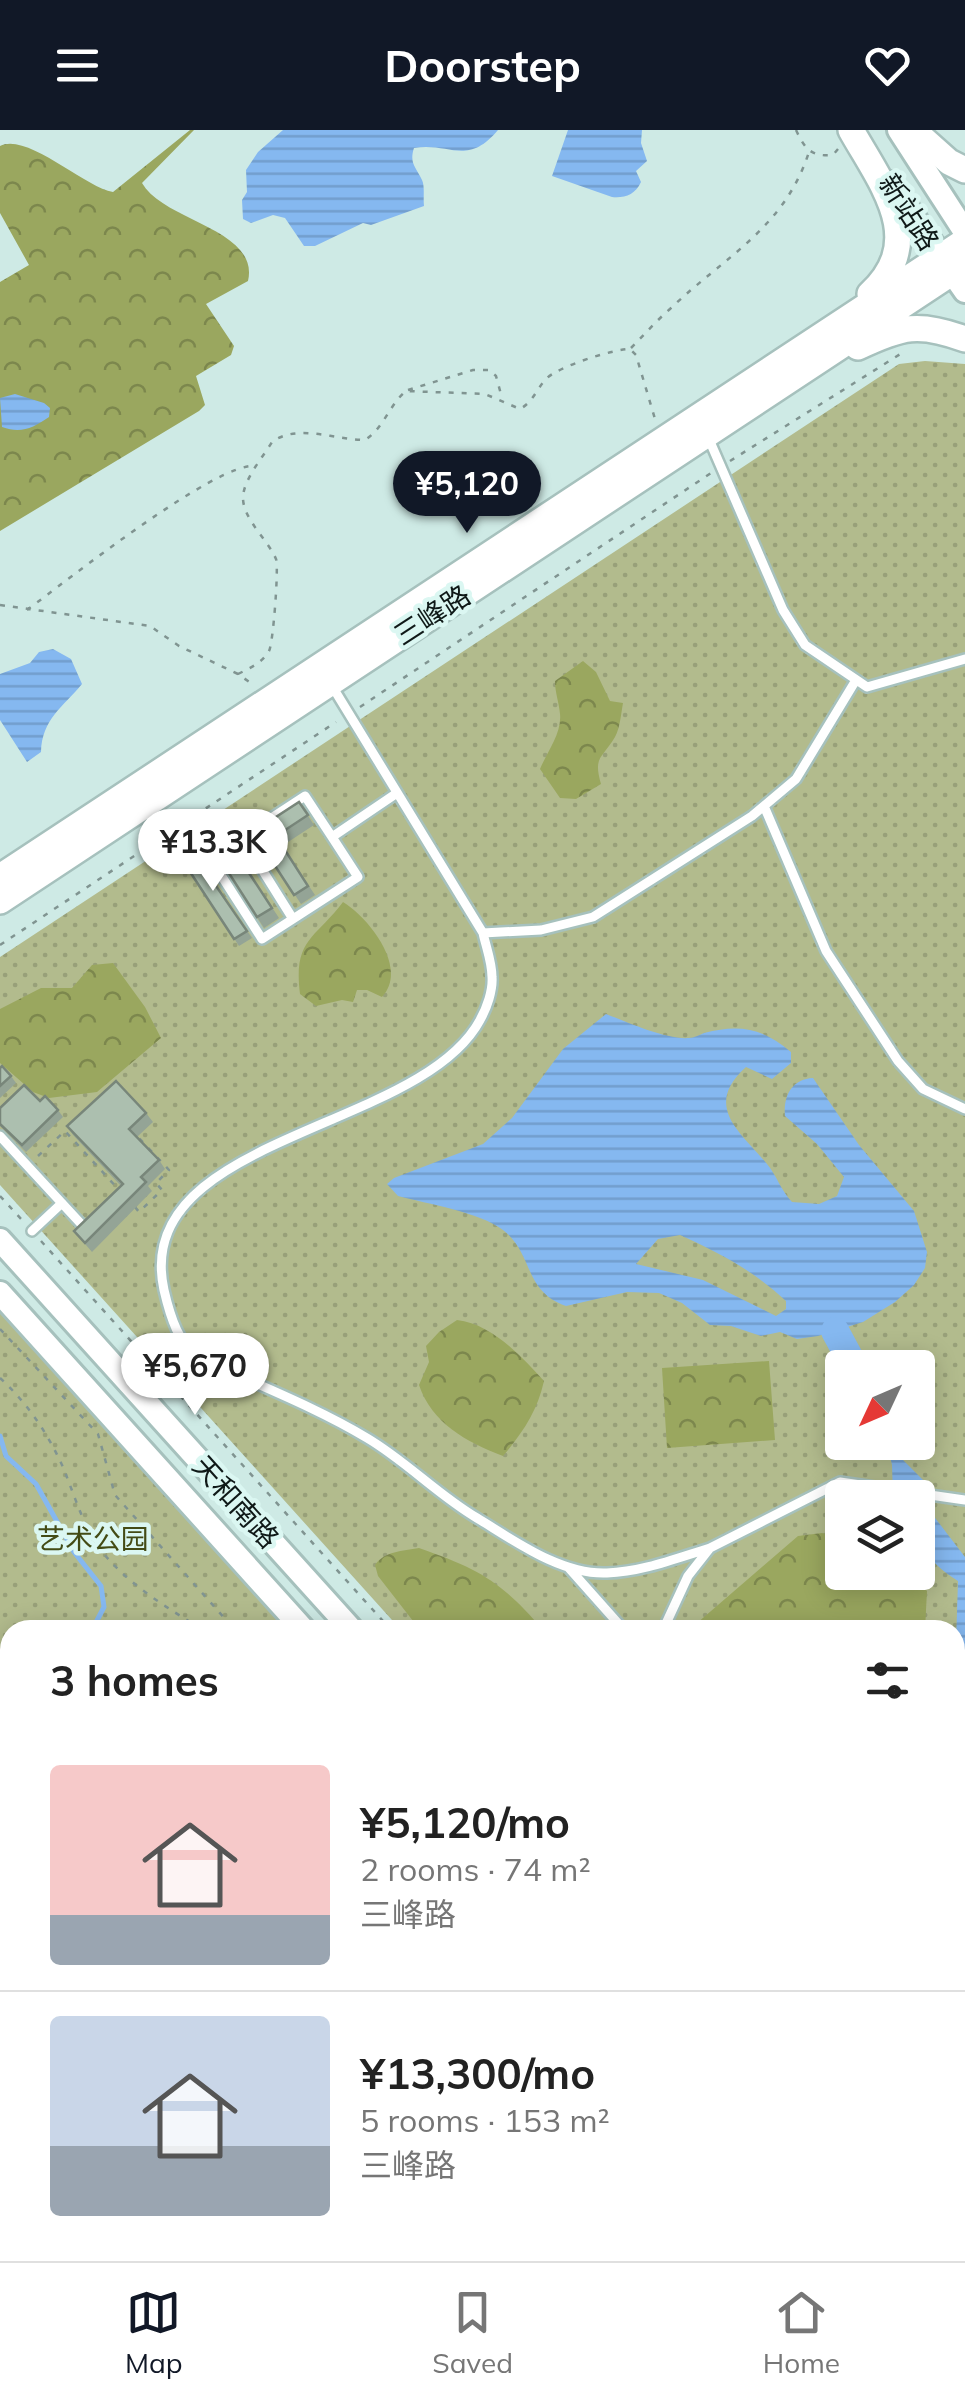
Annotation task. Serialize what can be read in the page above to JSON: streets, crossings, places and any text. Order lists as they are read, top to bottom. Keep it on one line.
{"streets":{"main road":["三峰路"],"street":["新站路","天和南路"]},"crossings":[["新站路","三峰路"]],"parks":["艺术公园"],"north":"bottom left","page":{"header":"Doorstep","price":["¥5,120","¥13.3K","¥5,670"],"heading":"3 homes","list":[{"name":"¥5,120/mo","note":"2 rooms · 74 m² · 三峰路"},{"name":"¥13,300/mo","note":"5 rooms · 153 m² · 三峰路"}],"tabs":["Map","Saved","Home"]}}
